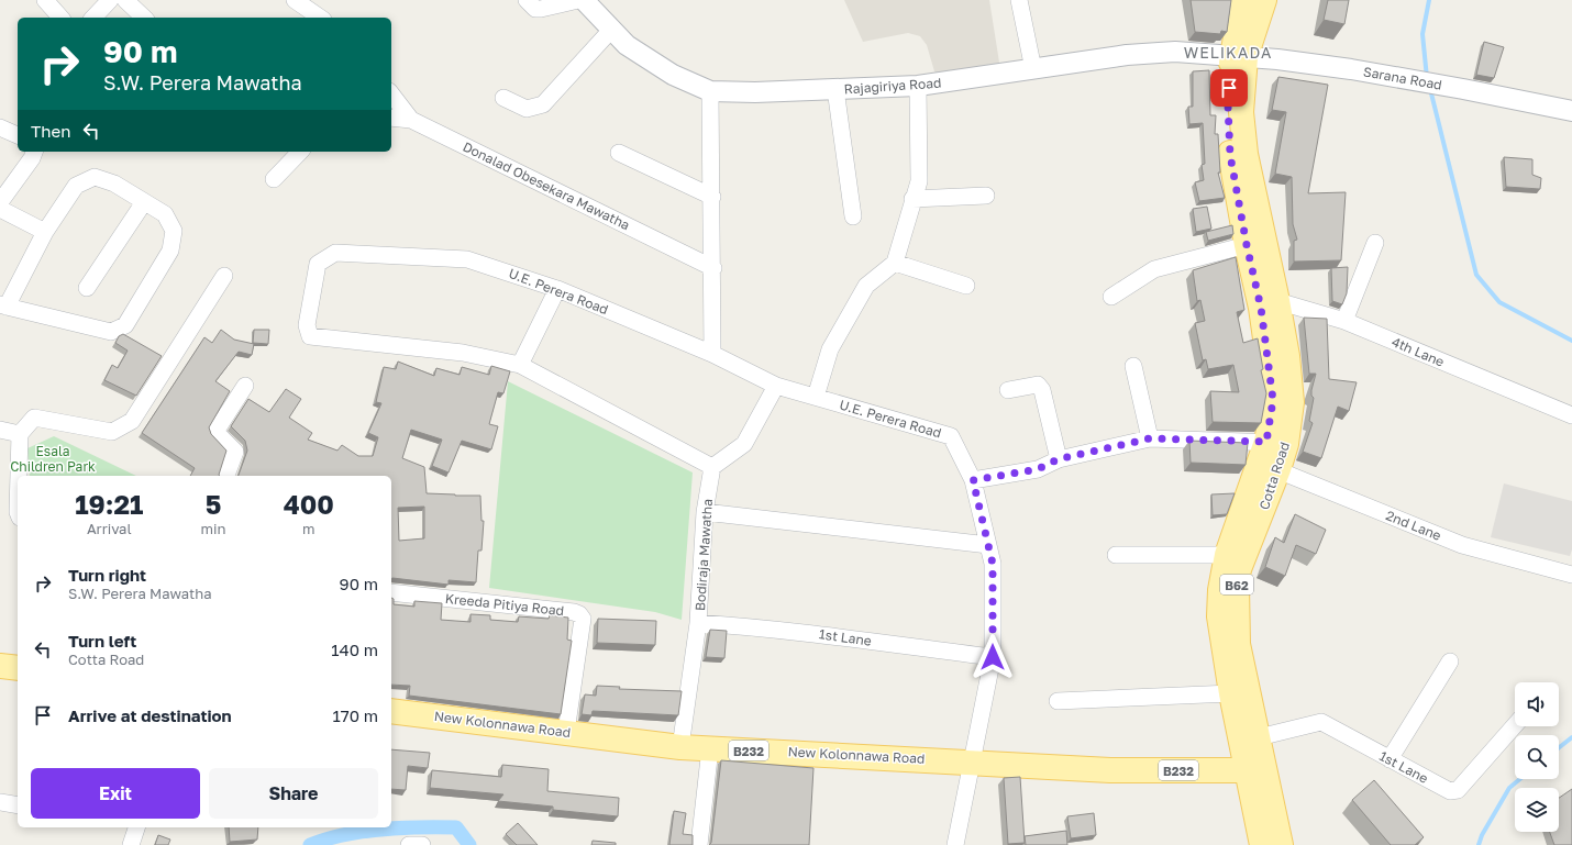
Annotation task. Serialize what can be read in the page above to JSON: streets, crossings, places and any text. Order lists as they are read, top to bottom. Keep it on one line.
{"streets":{"main road":["Cotta Road","B62","New Kolonnawa Road","B232"],"street":["Sarana Road","Rajagiriya Road","Donalad Obesekara Mawatha","U.E. Perera Road","4th Lane","2nd Lane","Bodiraja Mawatha","Kreeda Pitiya Road","1st Lane"]},"crossings":[["Sarana Road","Rajagiriya Road"],["Sarana Road","Cotta Road"],["Rajagiriya Road","Cotta Road"],["U.E. Perera Road","Bodiraja Mawatha"],["U.E. Perera Road","1st Lane"],["U.E. Perera Road","New Kolonnawa Road"],["4th Lane","Cotta Road"],["Cotta Road","2nd Lane"],["Cotta Road","1st Lane"],["Cotta Road","New Kolonnawa Road"],["Bodiraja Mawatha","1st Lane"],["Bodiraja Mawatha","New Kolonnawa Road"],["Kreeda Pitiya Road","New Kolonnawa Road"]],"districts":["WELIKADA"],"parks":["Esala Children Park"],"page":{"turn":["90 m","S.W. Perera Mawatha"],"then":"Then","eta":["19:21","Arrival","5","min","400","m"],"list":[{"name":"Turn right","note":"S.W. Perera Mawatha","value":"90 m"},{"name":"Turn left","note":"Cotta Road","value":"140 m"},{"name":"Arrive at destination","value":"170 m"}],"buttons":["Exit","Share"]}}
